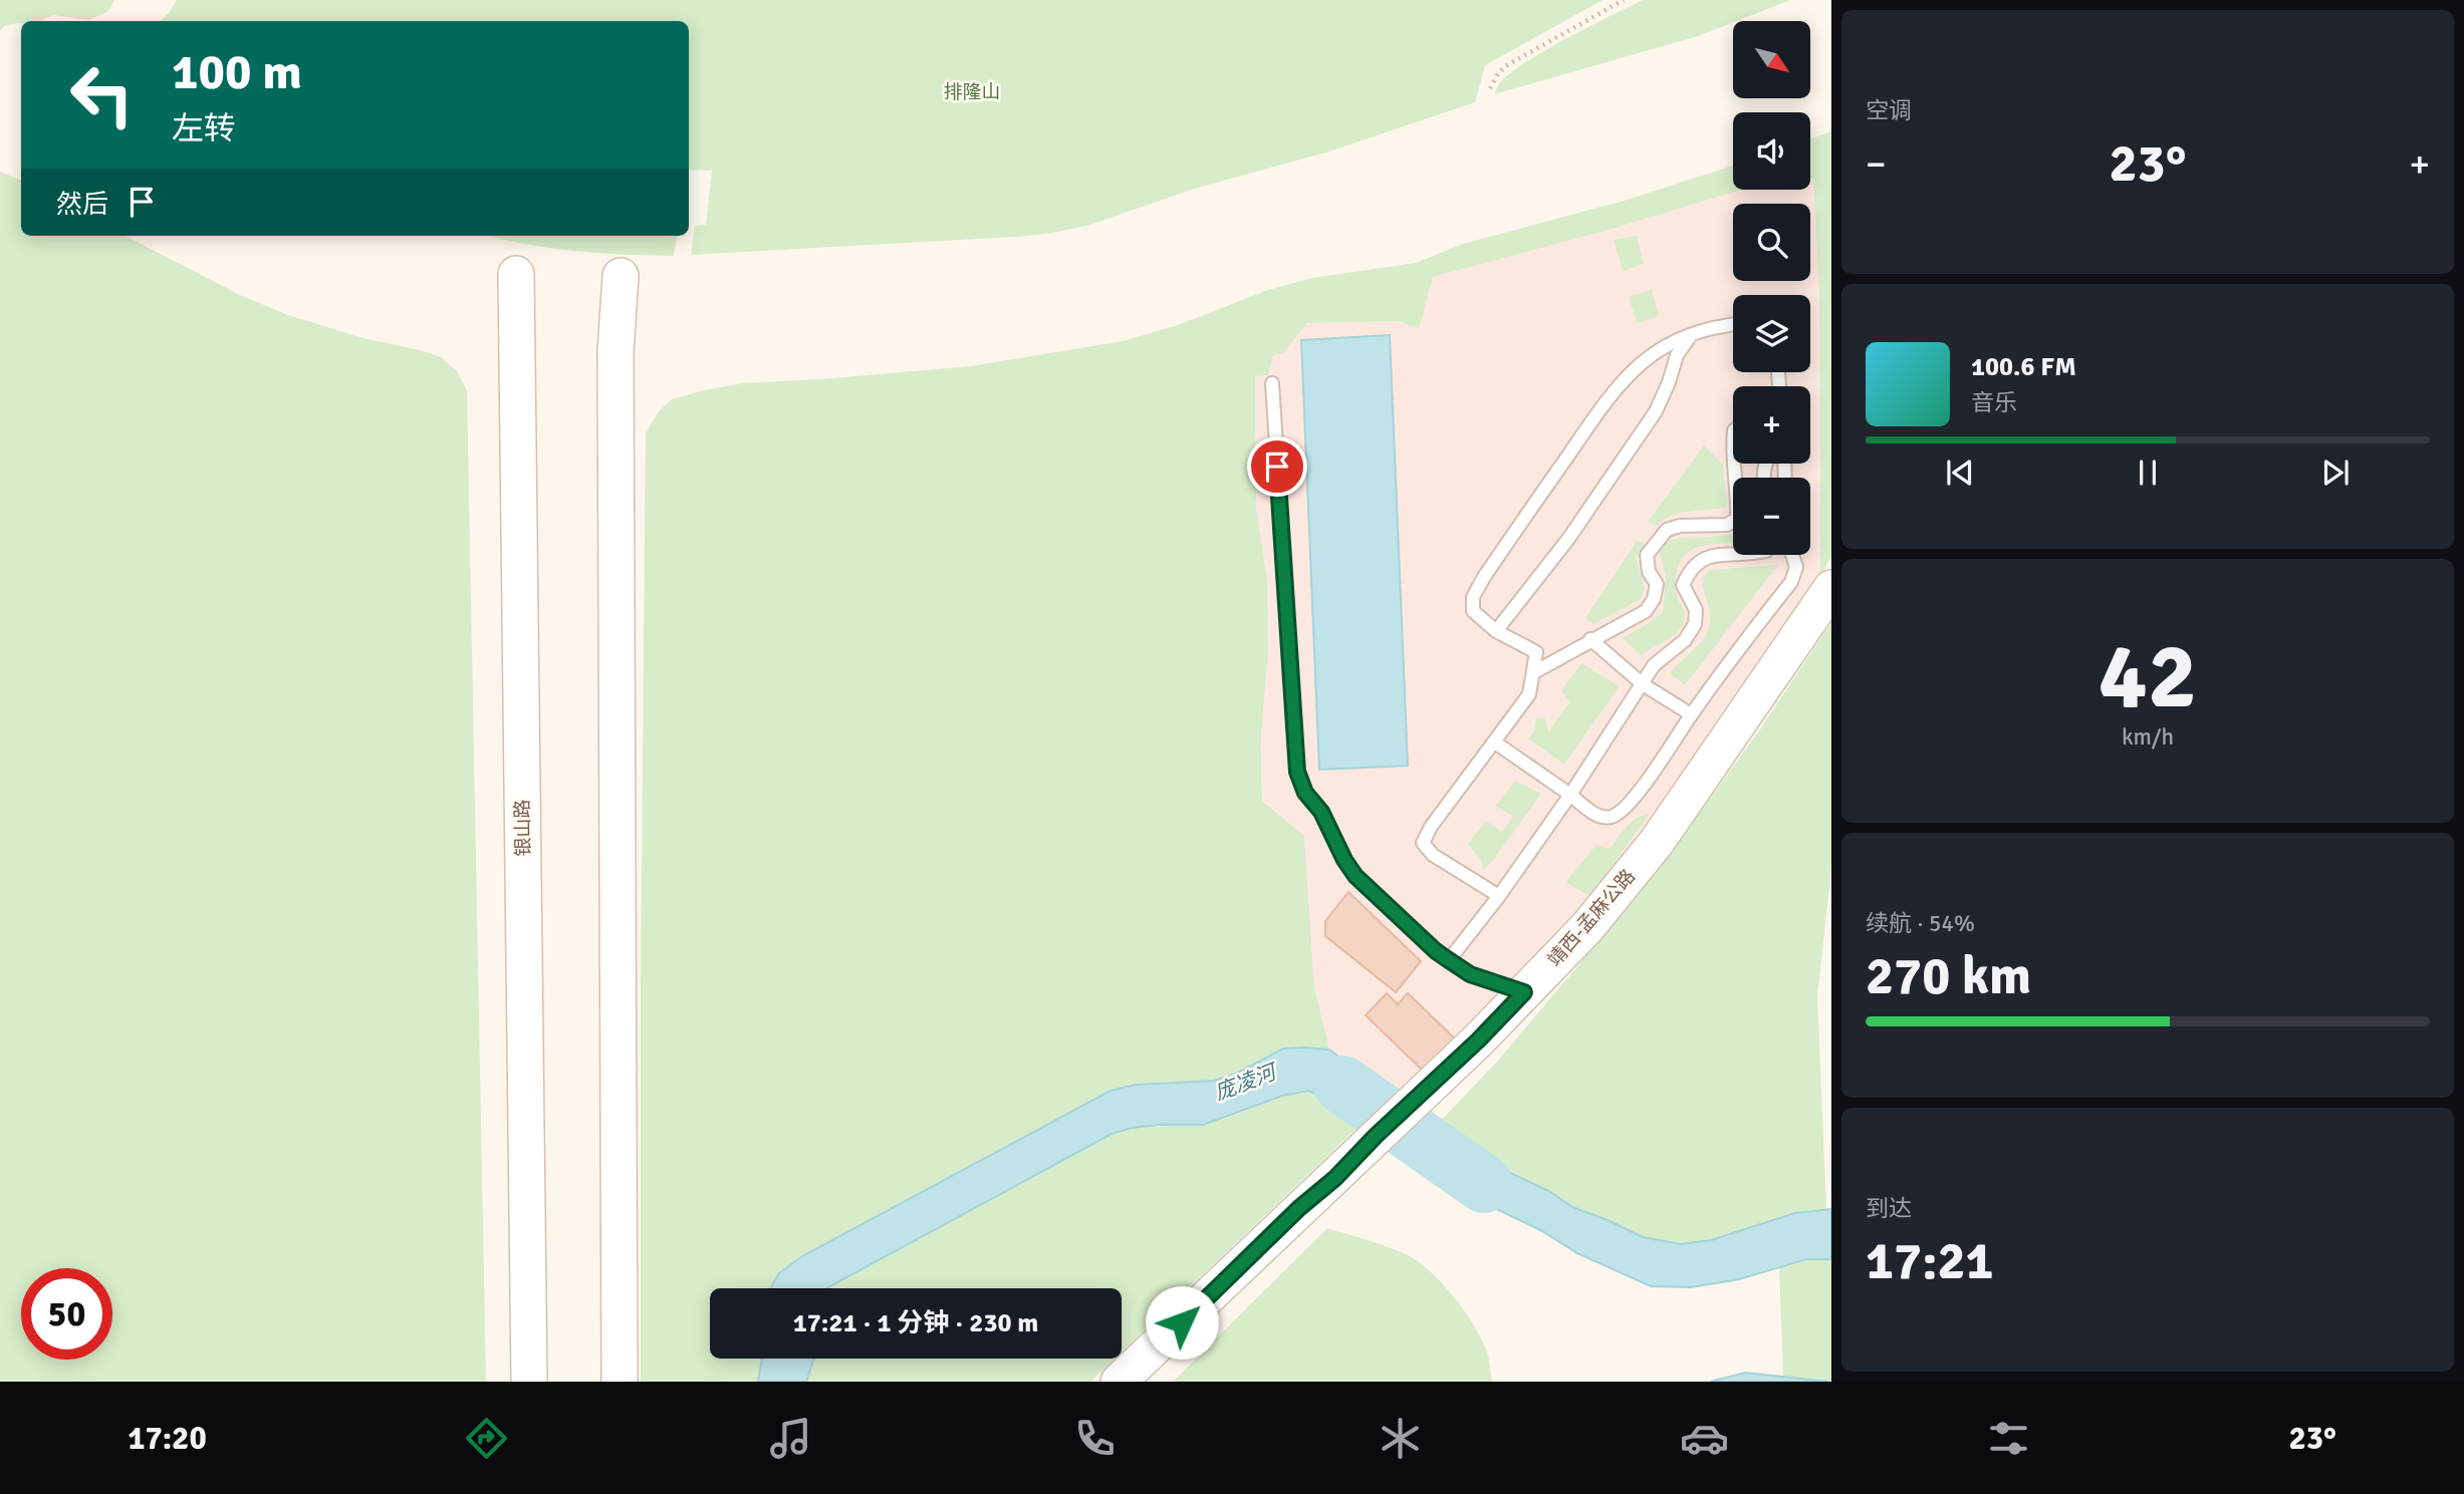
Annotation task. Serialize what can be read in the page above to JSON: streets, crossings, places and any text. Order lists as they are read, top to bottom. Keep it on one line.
{"streets":{"main road":["银山路","靖西-孟麻公路"]},"water":["庞凌河"],"parks":["排隆山"],"north":"bottom right","page":{"tile":["空调",["42","km/h"],["续航 · 54%","270 km"],["到达","17:21"]],"map_buttons":["+","−"],"turn":["100 m","左转"],"heat":["−","23°","+"],"then":"然后","song":["100.6 FM","音乐"],"limit":"50","trip":"17:21 · 1 分钟 · 230 m","tabs":["17:20","23°"]}}
